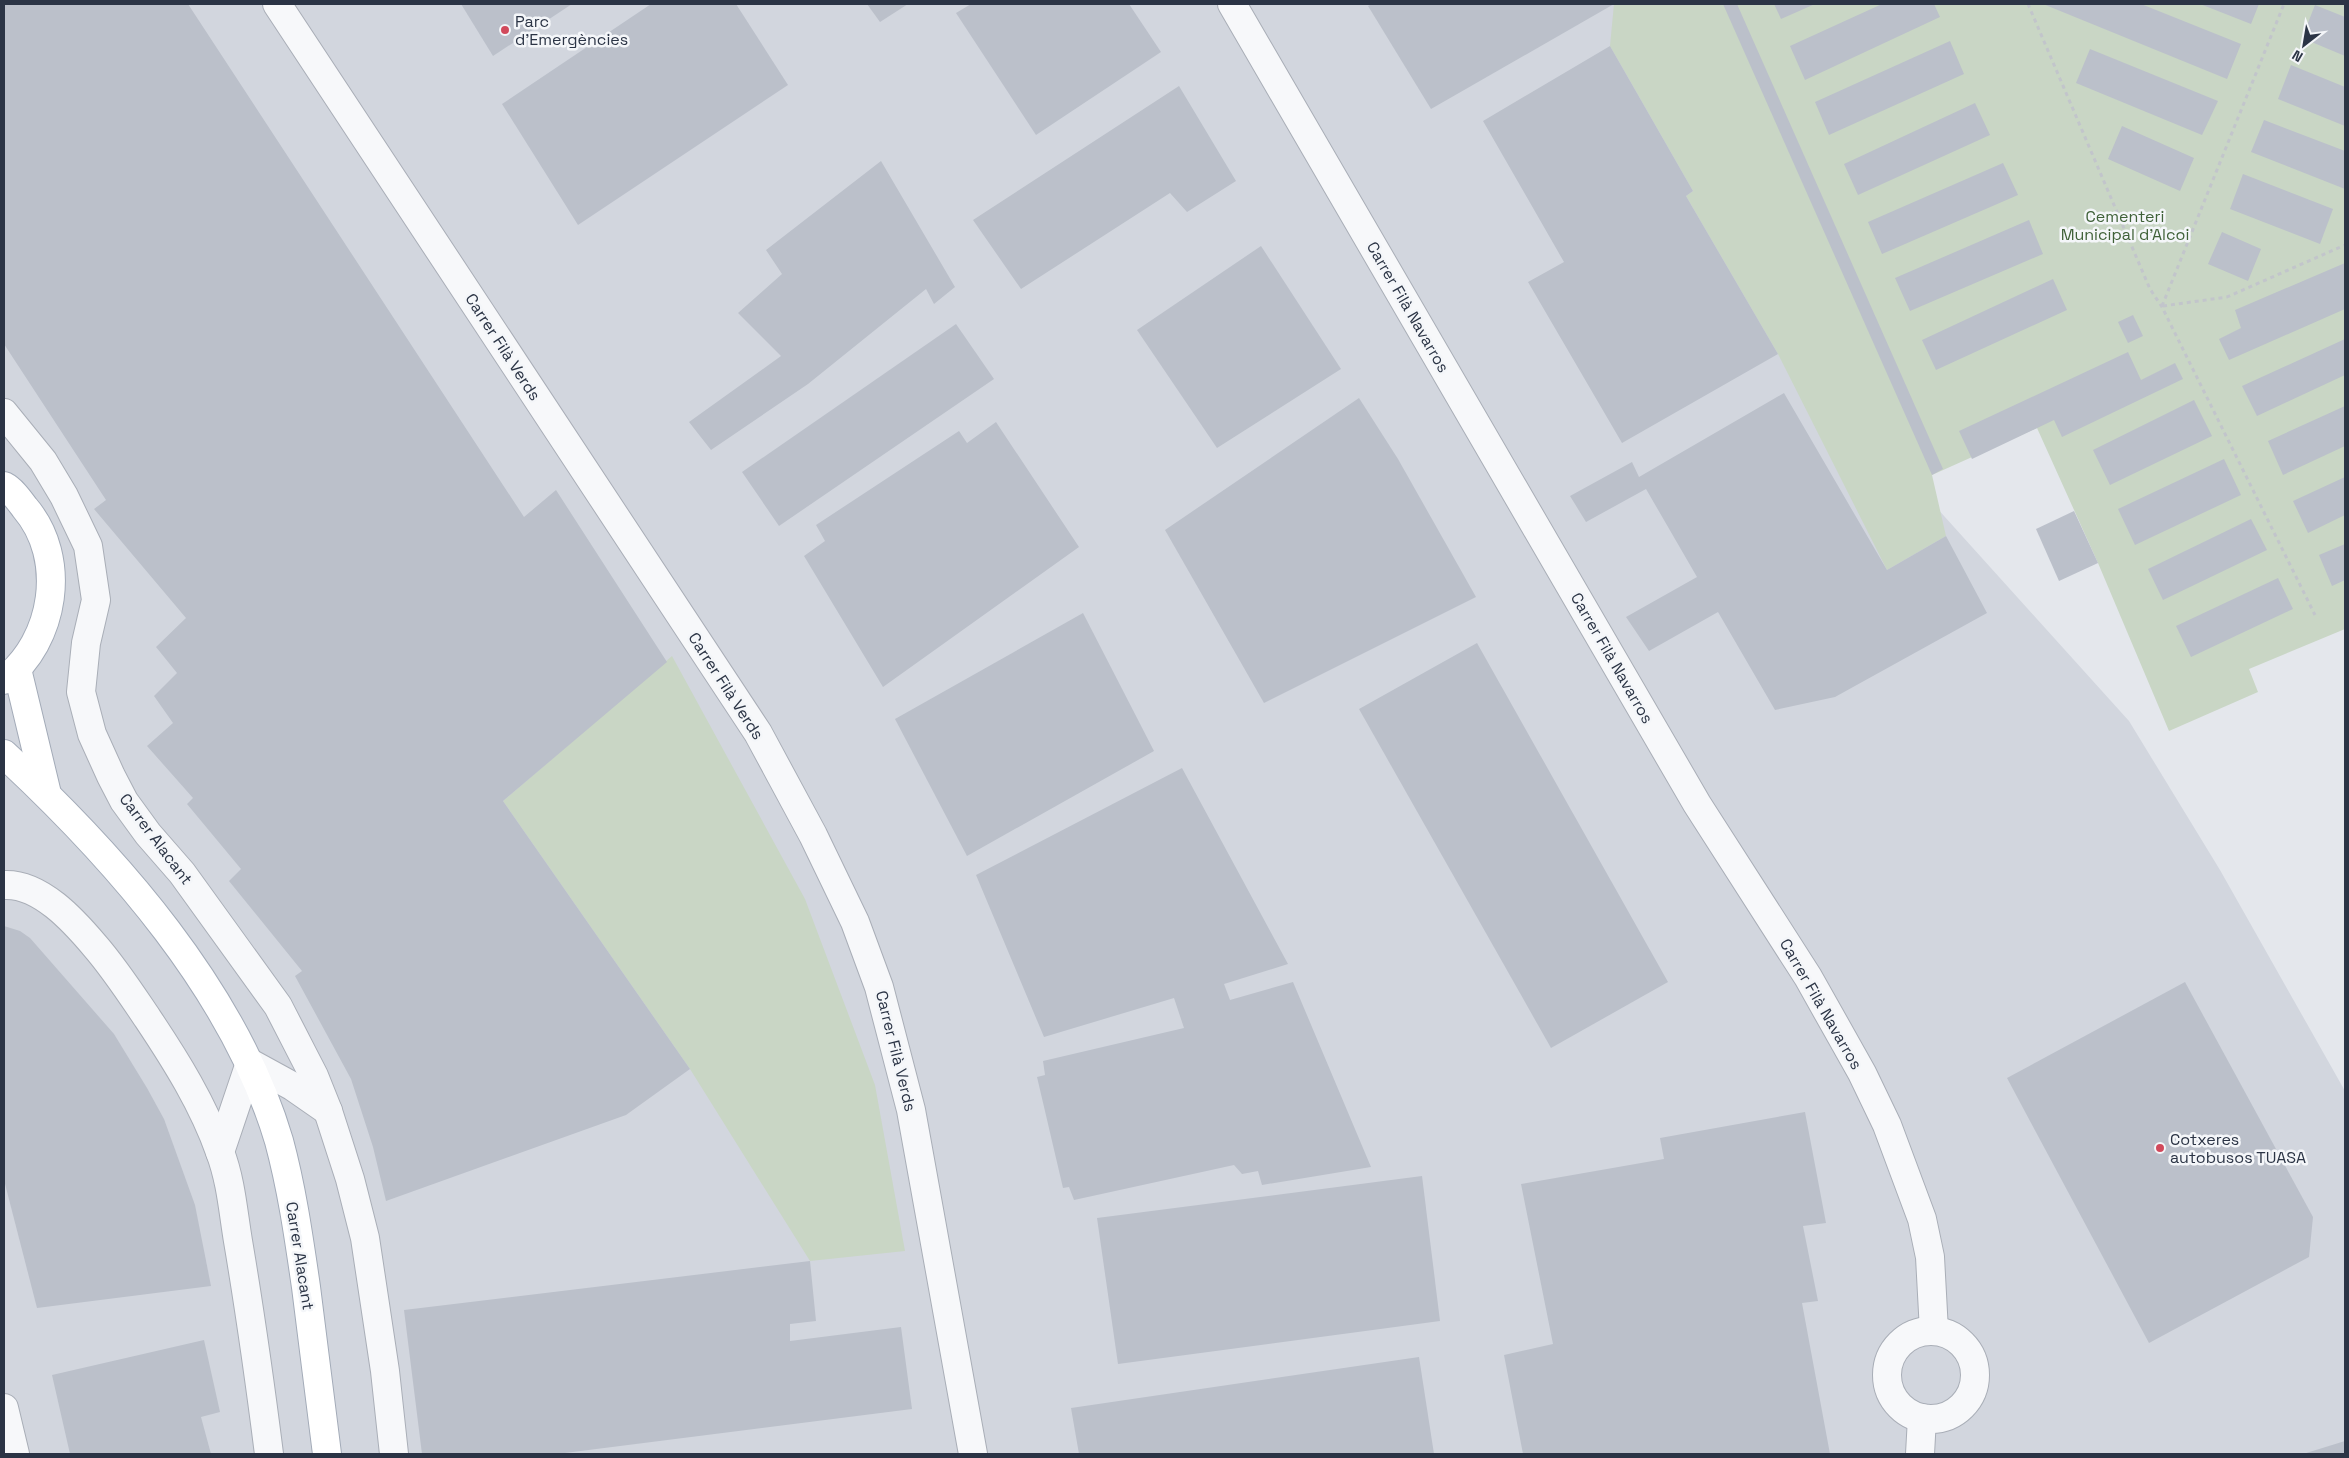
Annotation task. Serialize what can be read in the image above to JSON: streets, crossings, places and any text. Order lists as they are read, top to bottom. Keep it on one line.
{"streets":{"main road":["Carrer Alacant"],"street":["Carrer Filà Navarros","Carrer Filà Verds"]},"parks":["Cementeri Municipal d'Alcoi"],"places":["Parc d'Emergències","Cotxeres autobusos TUASA"],"north":"bottom left"}
